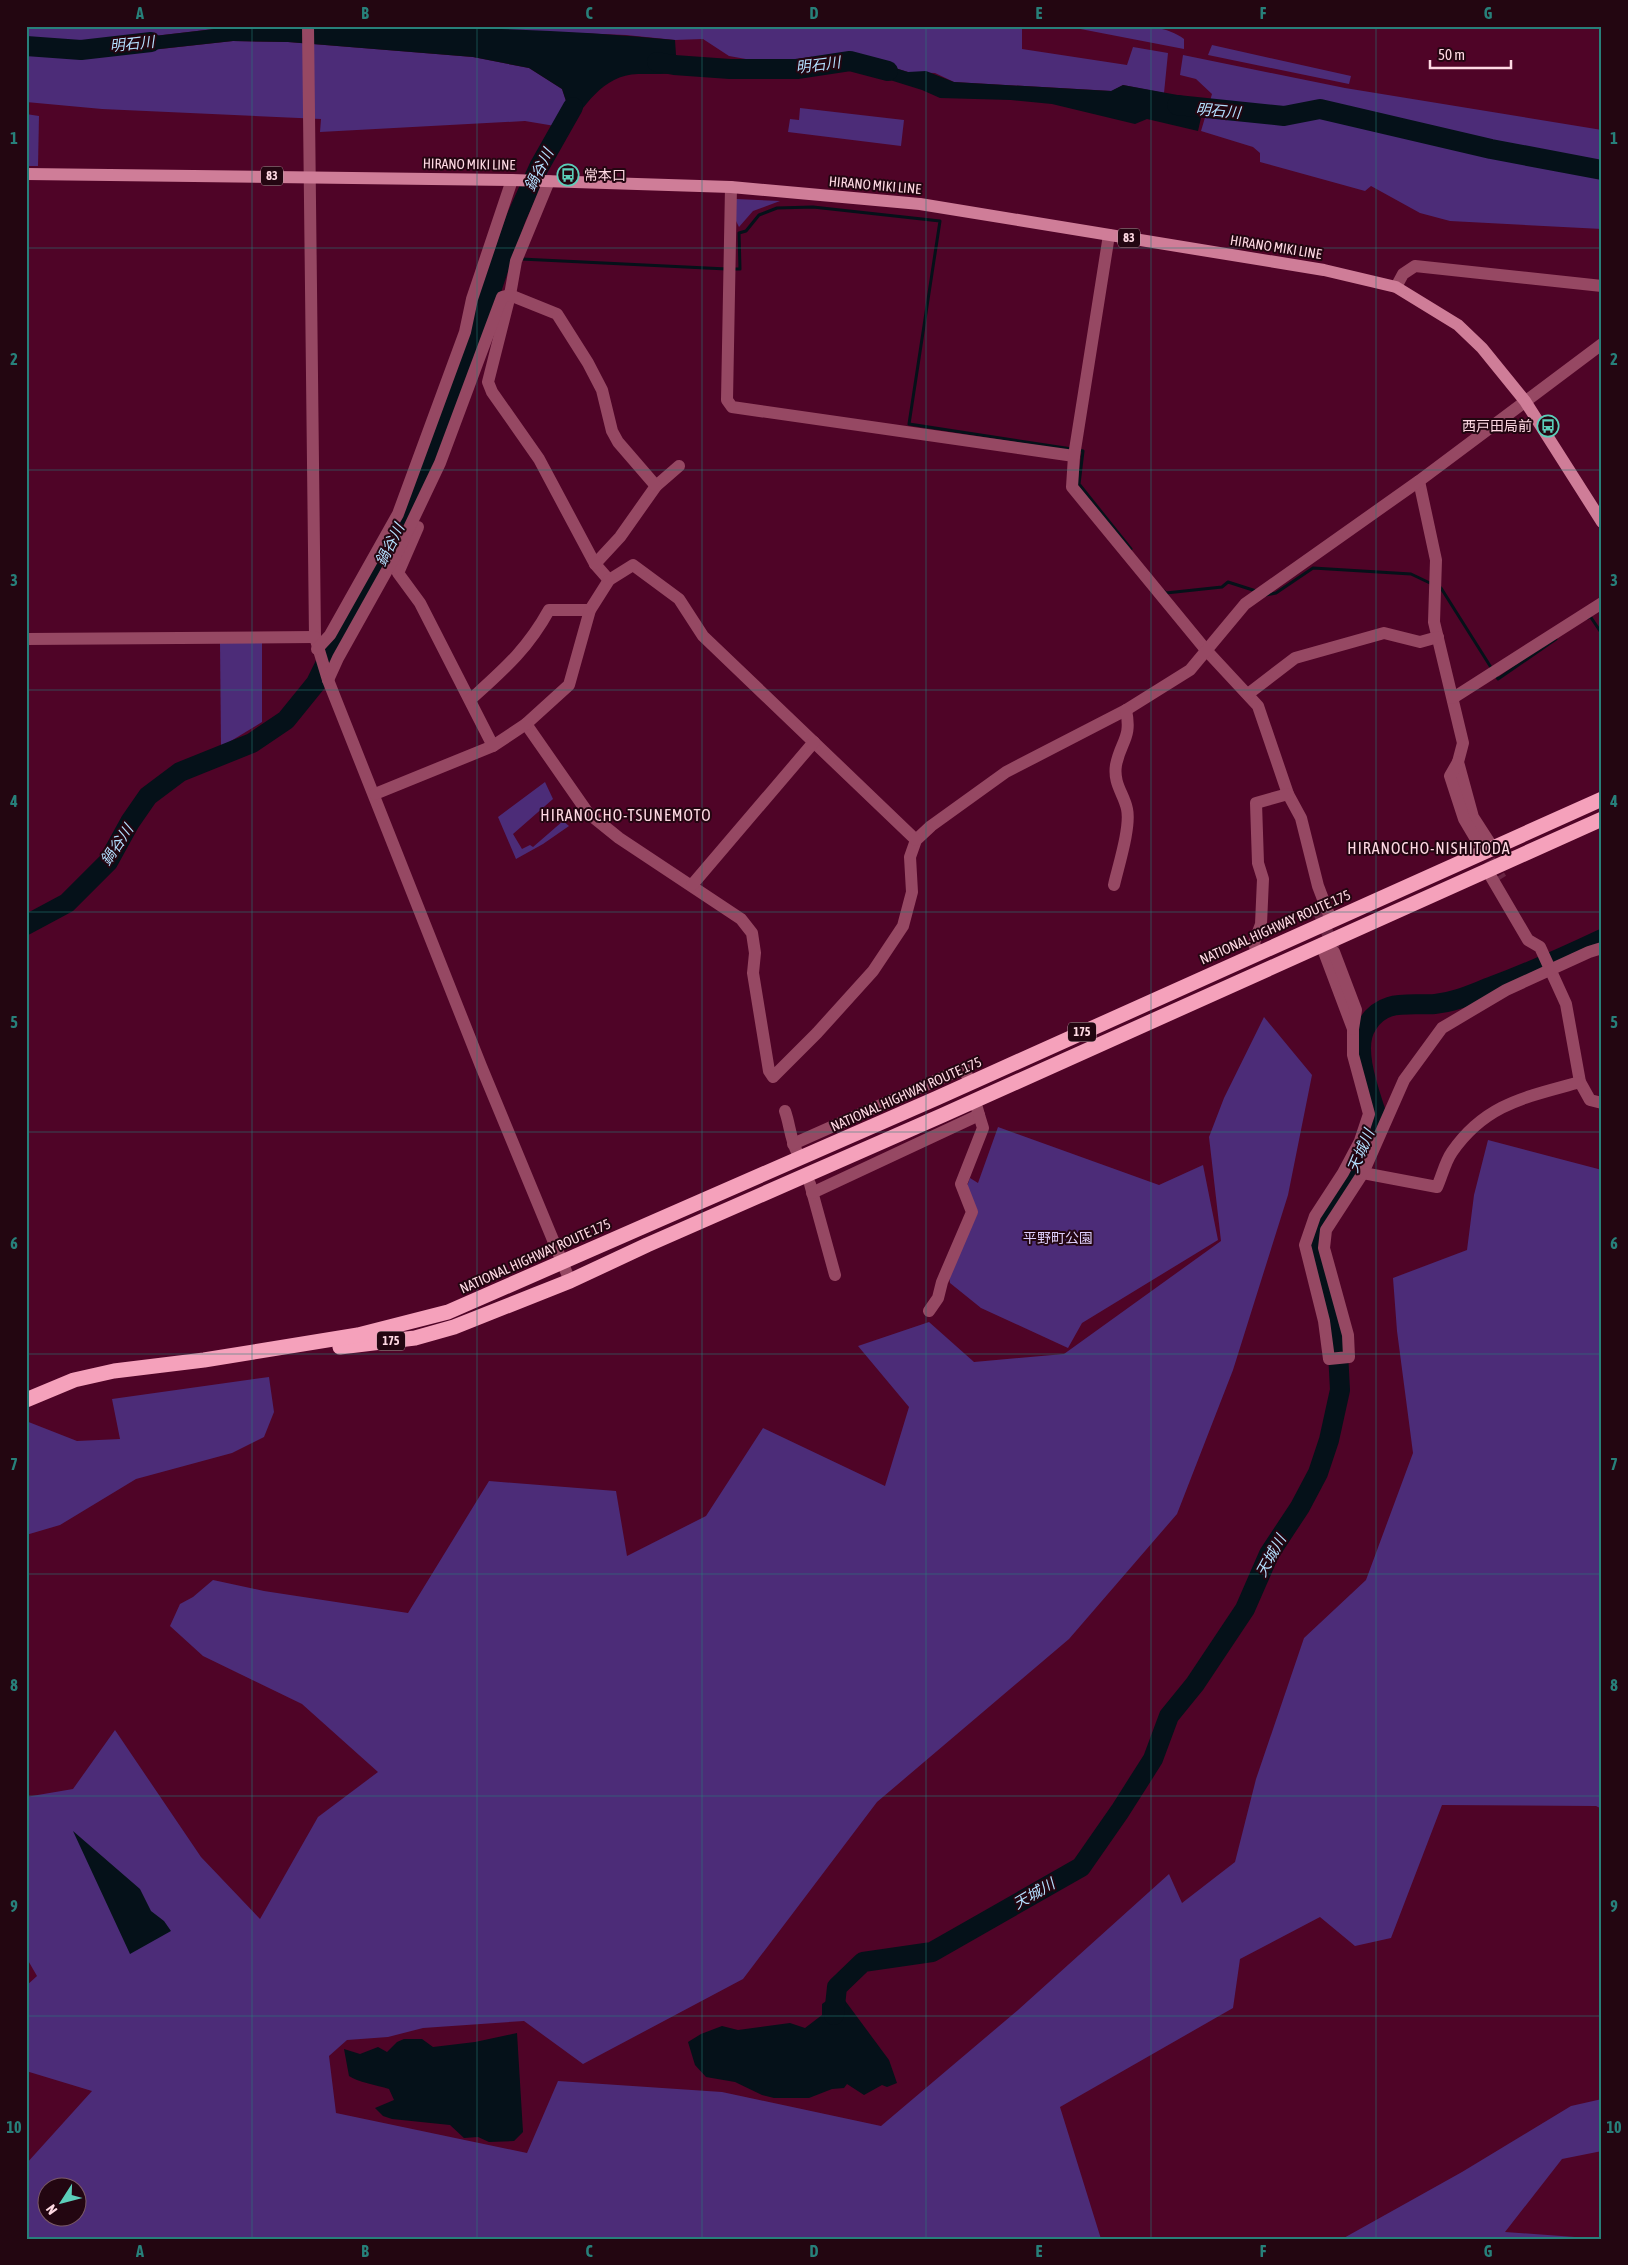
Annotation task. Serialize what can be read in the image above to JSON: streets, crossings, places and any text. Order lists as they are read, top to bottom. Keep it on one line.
{"streets":{"highway":["NATIONAL HIGHWAY ROUTE 175","175"],"main road":["HIRANO MIKI LINE","83"]},"districts":["HIRANOCHO-TSUNEMOTO","HIRANOCHO-NISHITODA"],"water":["明石川","鍋谷川","天城川"],"parks":["平野町公園"],"places":{"bus stop":["常本口","西戸田局前"]},"scale_bar":"50 m","north":"bottom left","grid":{"columns":["A","B","C","D","E","F","G"],"rows":["1","2","3","4","5","6","7","8","9","10"]}}
